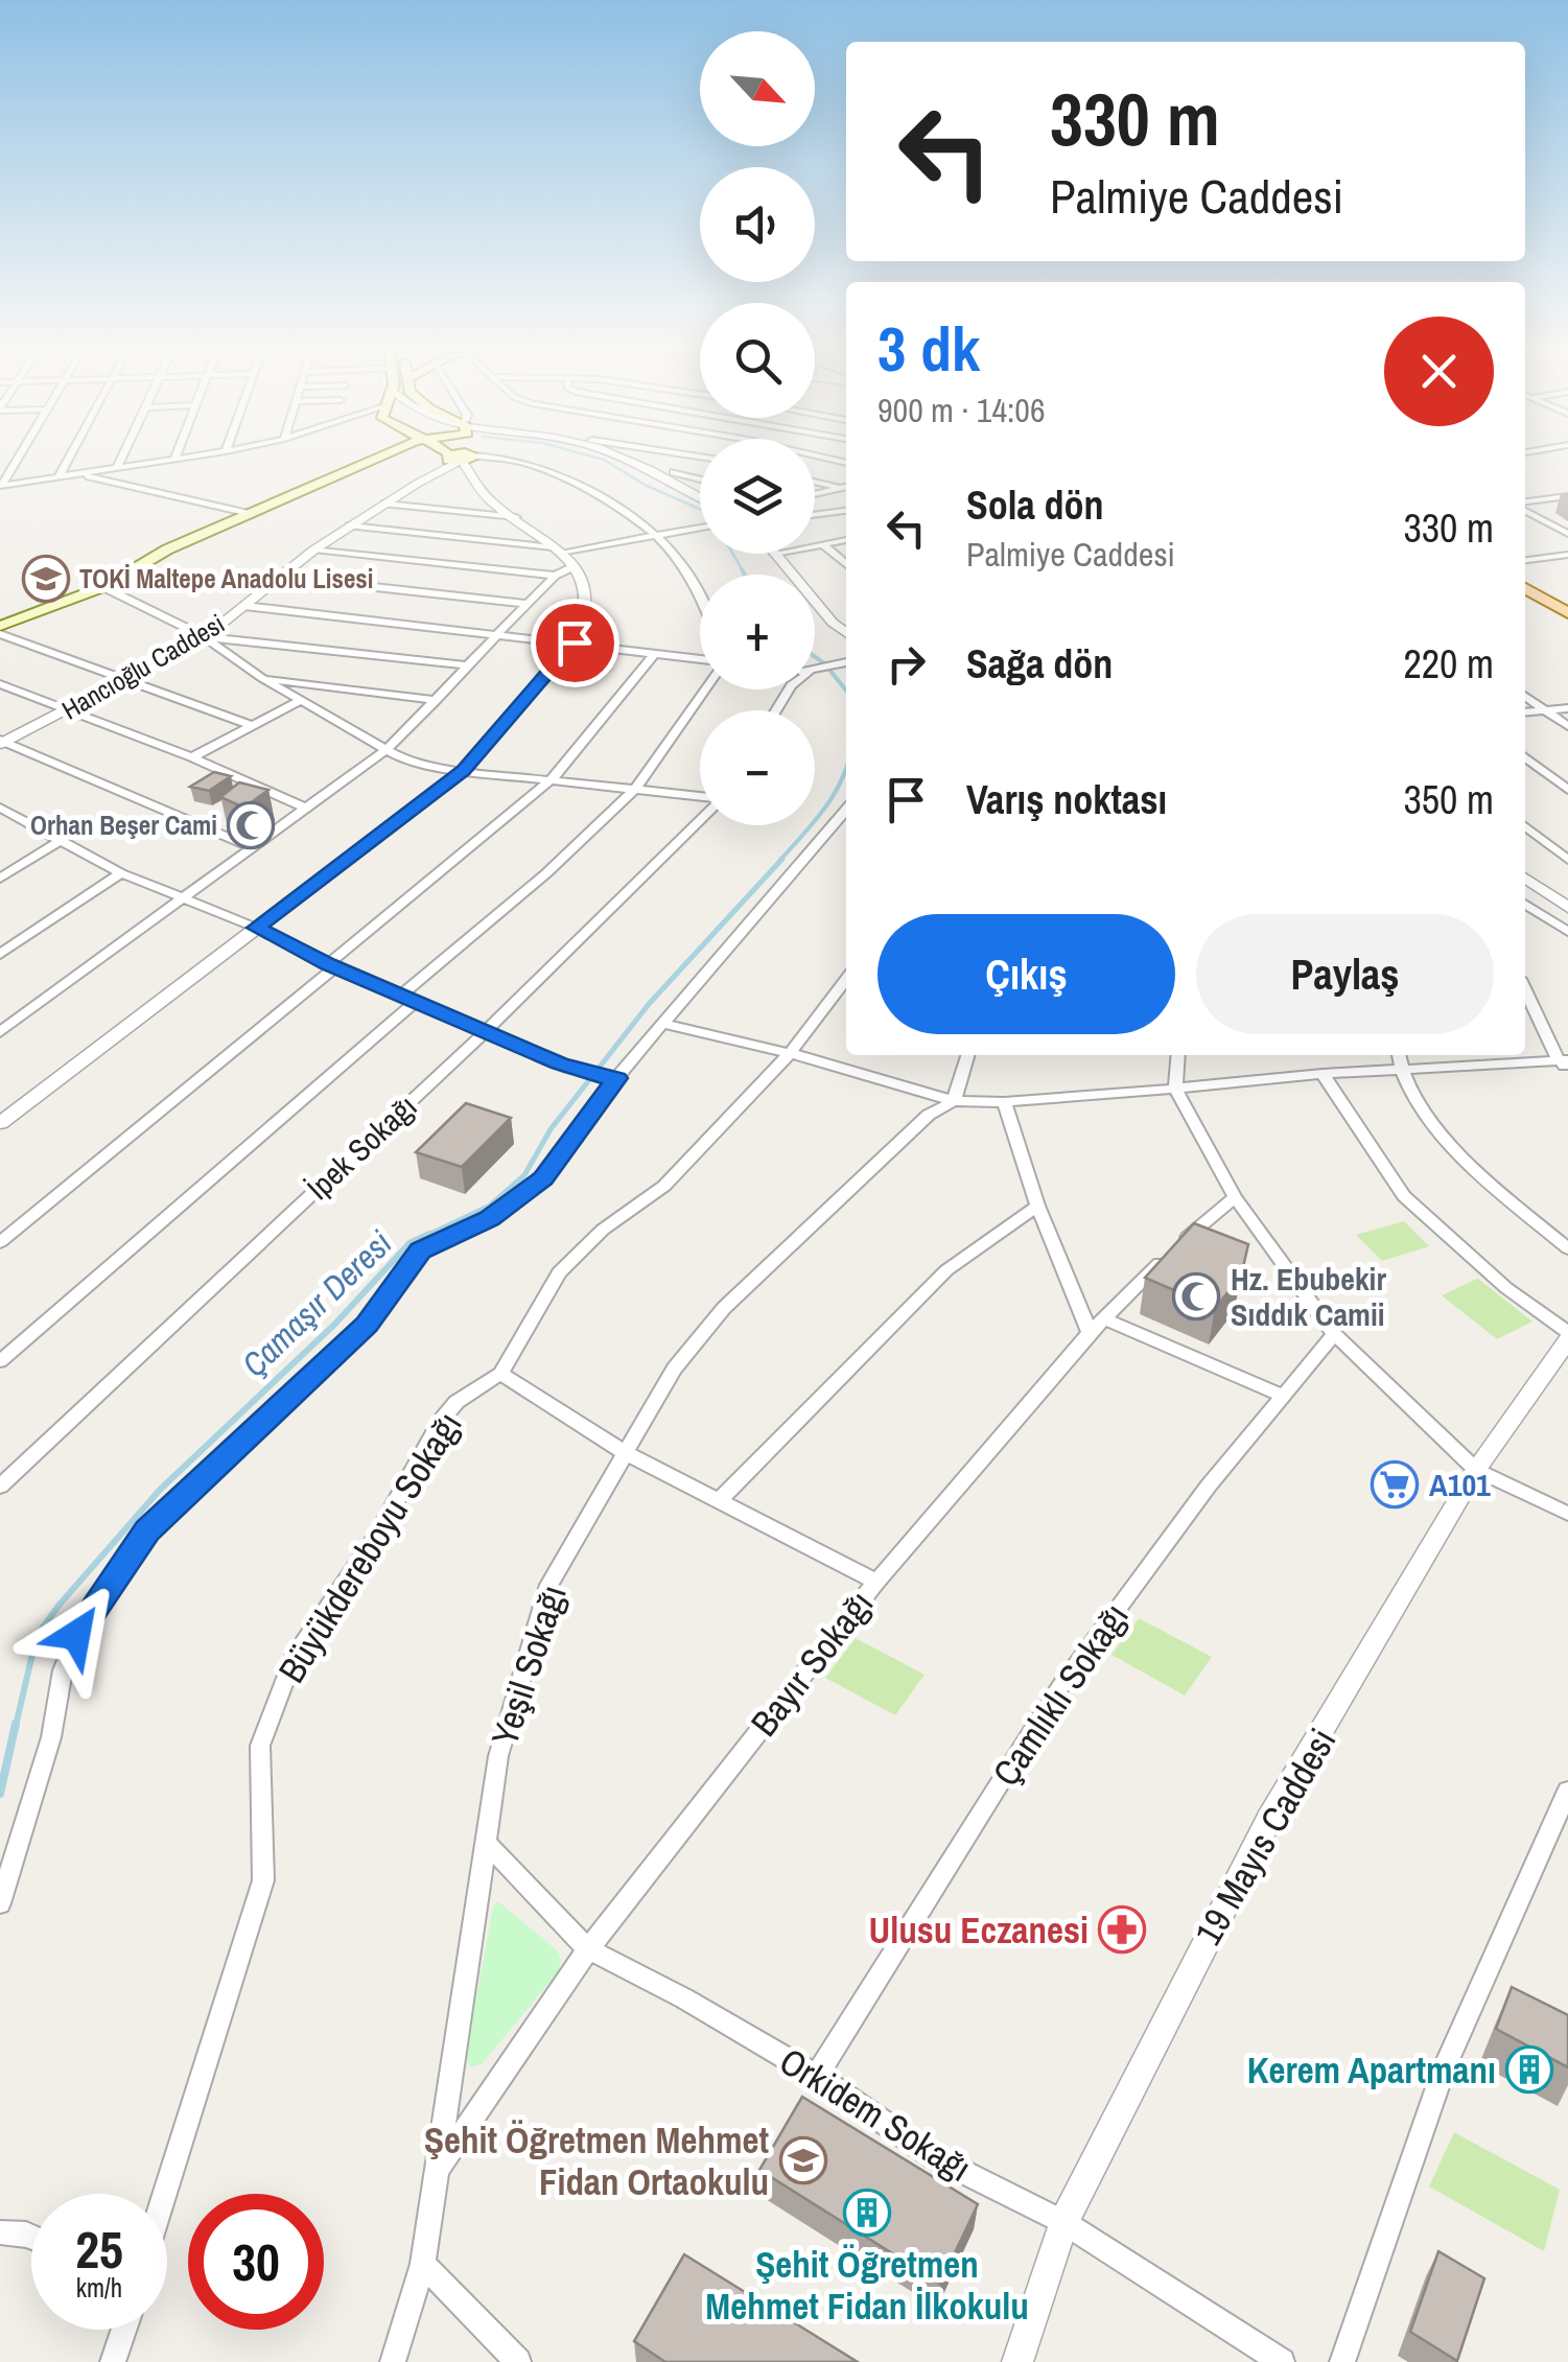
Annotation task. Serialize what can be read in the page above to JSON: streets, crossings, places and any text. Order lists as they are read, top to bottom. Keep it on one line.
{"streets":{"street":["Hancıoğlu Caddesi","İpek Sokağı","Büyükdereboyu Sokağı","Bayır Sokağı","Yeşil Sokağı","Çamlıklı Sokağı","19 Mayıs Caddesi","Orkidem Sokağı"]},"crossings":[["Bayır Sokağı","Yeşil Sokağı"],["Bayır Sokağı","Orkidem Sokağı"],["Yeşil Sokağı","Orkidem Sokağı"],["Çamlıklı Sokağı","Orkidem Sokağı"],["19 Mayıs Caddesi","Orkidem Sokağı"]],"water":["Çamaşır Deresi"],"places":{"school or university":["TOKİ Maltepe Anadolu Lisesi","Şehit Öğretmen Mehmet Fidan Ortaokulu"],"mosque":["Orhan Beşer Cami","Hz. Ebubekir Sıddık Camii"],"supermarket":["A101"],"pharmacy":["Ulusu Eczanesi"],"building":["Kerem Apartmanı","Şehit Öğretmen Mehmet Fidan İlkokulu"]},"north":"bottom right","page":{"map_buttons":["+","−"],"turn":["330 m","Palmiye Caddesi"],"heading":["3 dk","900 m · 14:06"],"list":[{"name":"Sola dön","note":"Palmiye Caddesi","value":"330 m"},{"name":"Sağa dön","value":"220 m"},{"name":"Varış noktası","value":"350 m"}],"buttons":["Çıkış","Paylaş"],"speed":"25 km/h","limit":"30"}}
